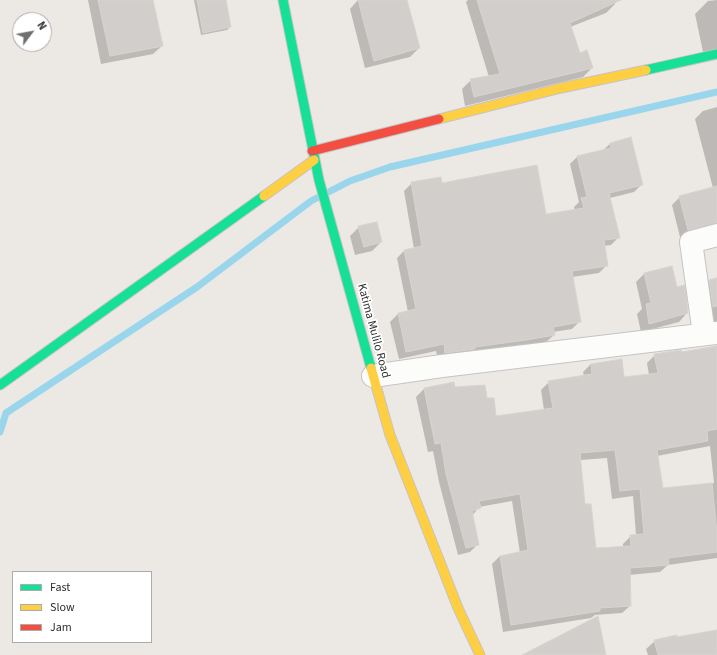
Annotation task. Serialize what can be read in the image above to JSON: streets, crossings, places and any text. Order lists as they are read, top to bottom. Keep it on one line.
{"streets":{"street":["Katima Mulilo Road"]},"legend":["Fast","Slow","Jam"],"north":"top right"}
